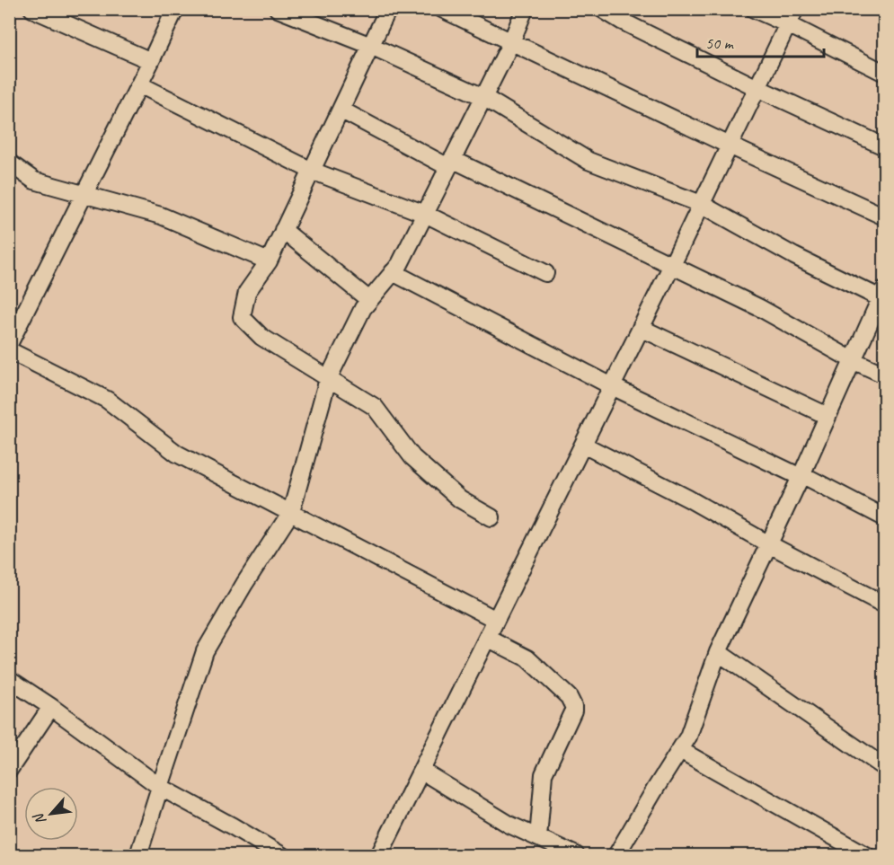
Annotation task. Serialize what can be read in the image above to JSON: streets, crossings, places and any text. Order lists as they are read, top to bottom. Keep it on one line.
{"scale_bar":"50 m","north":"bottom left"}
